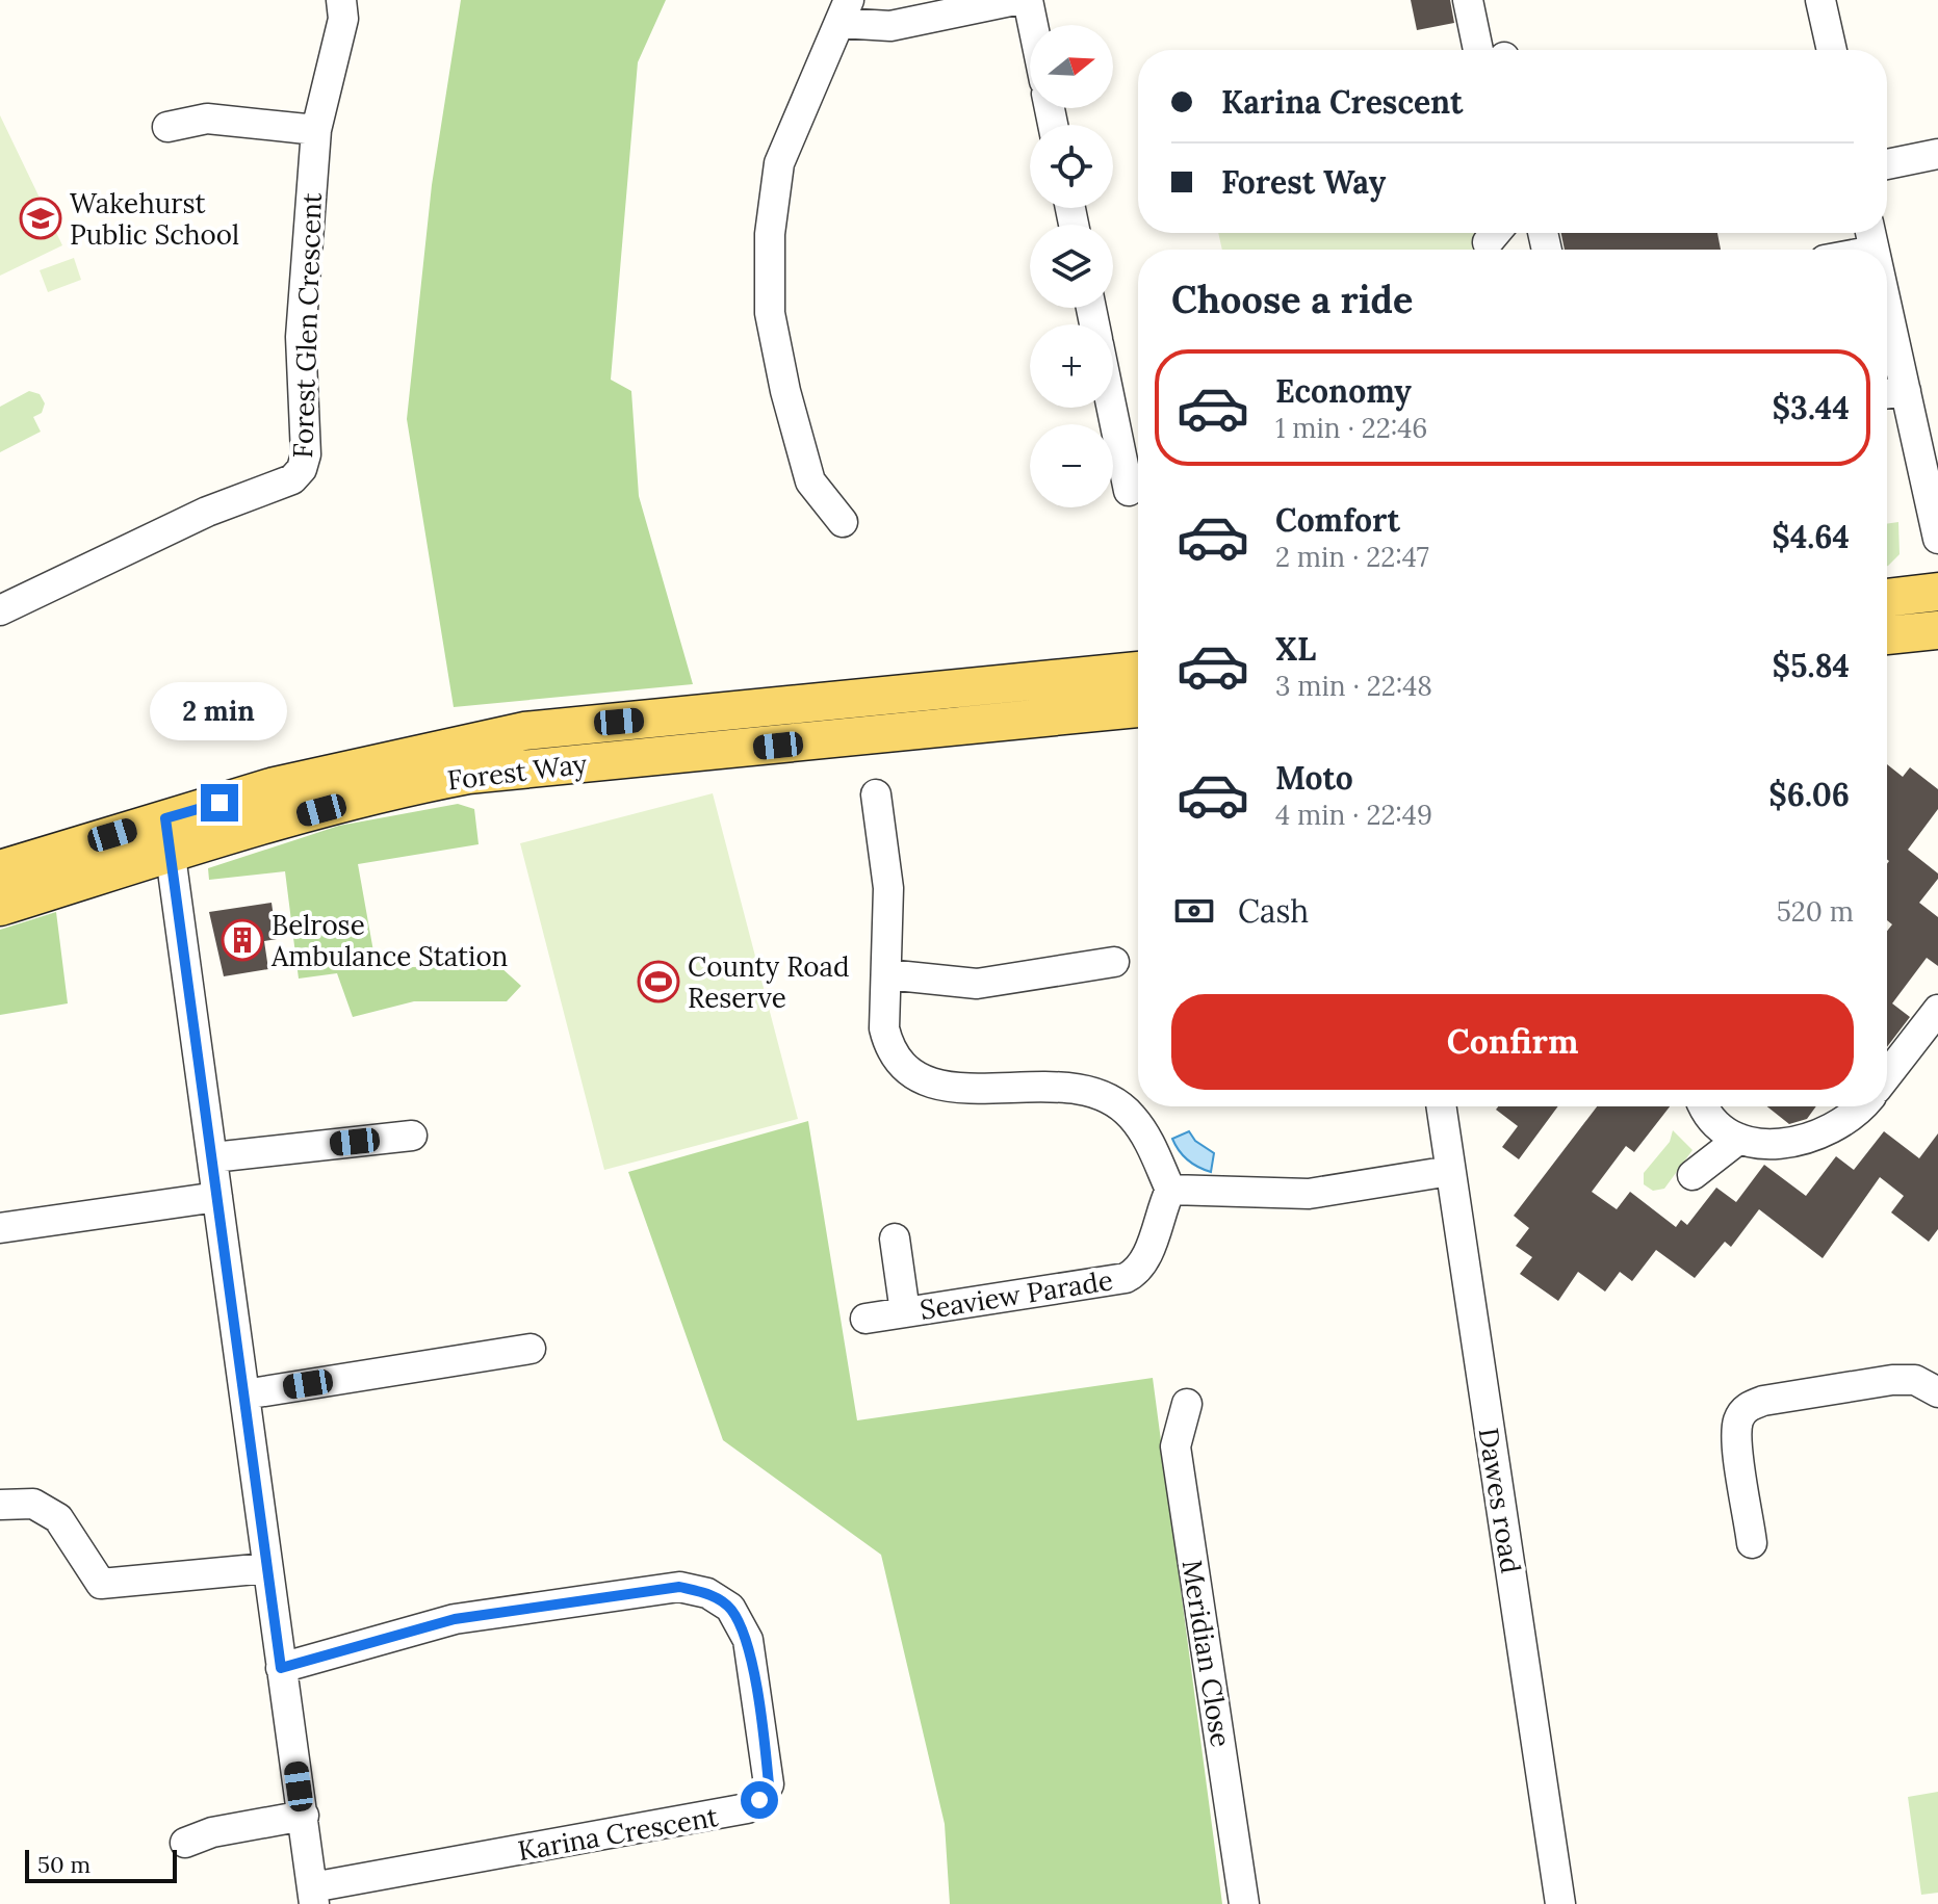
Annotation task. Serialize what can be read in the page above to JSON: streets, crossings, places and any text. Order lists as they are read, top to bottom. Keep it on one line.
{"streets":{"main road":["Forest Way"],"street":["Forest Glen Crescent","Seaview Parade","Dawes road","Meridian Close","Karina Crescent"]},"places":{"school or university":["Wakehurst Public School"],"building":["Belrose Ambulance Station"],"sports":["County Road Reserve"]},"scale_bar":"50 m","north":"right","page":{"map_buttons":["+","−"],"banner":["Karina Crescent","Forest Way"],"heading":"Choose a ride","list":[{"name":"Economy","note":"1 min · 22:46","value":"$3.44"},{"name":"Comfort","note":"2 min · 22:47","value":"$4.64"},{"name":"XL","note":"3 min · 22:48","value":"$5.84"},{"name":"Moto","note":"4 min · 22:49","value":"$6.06"}],"bubble":"2 min","pay":["Cash","520 m"],"buttons":"Confirm","scale":"50 m"}}
